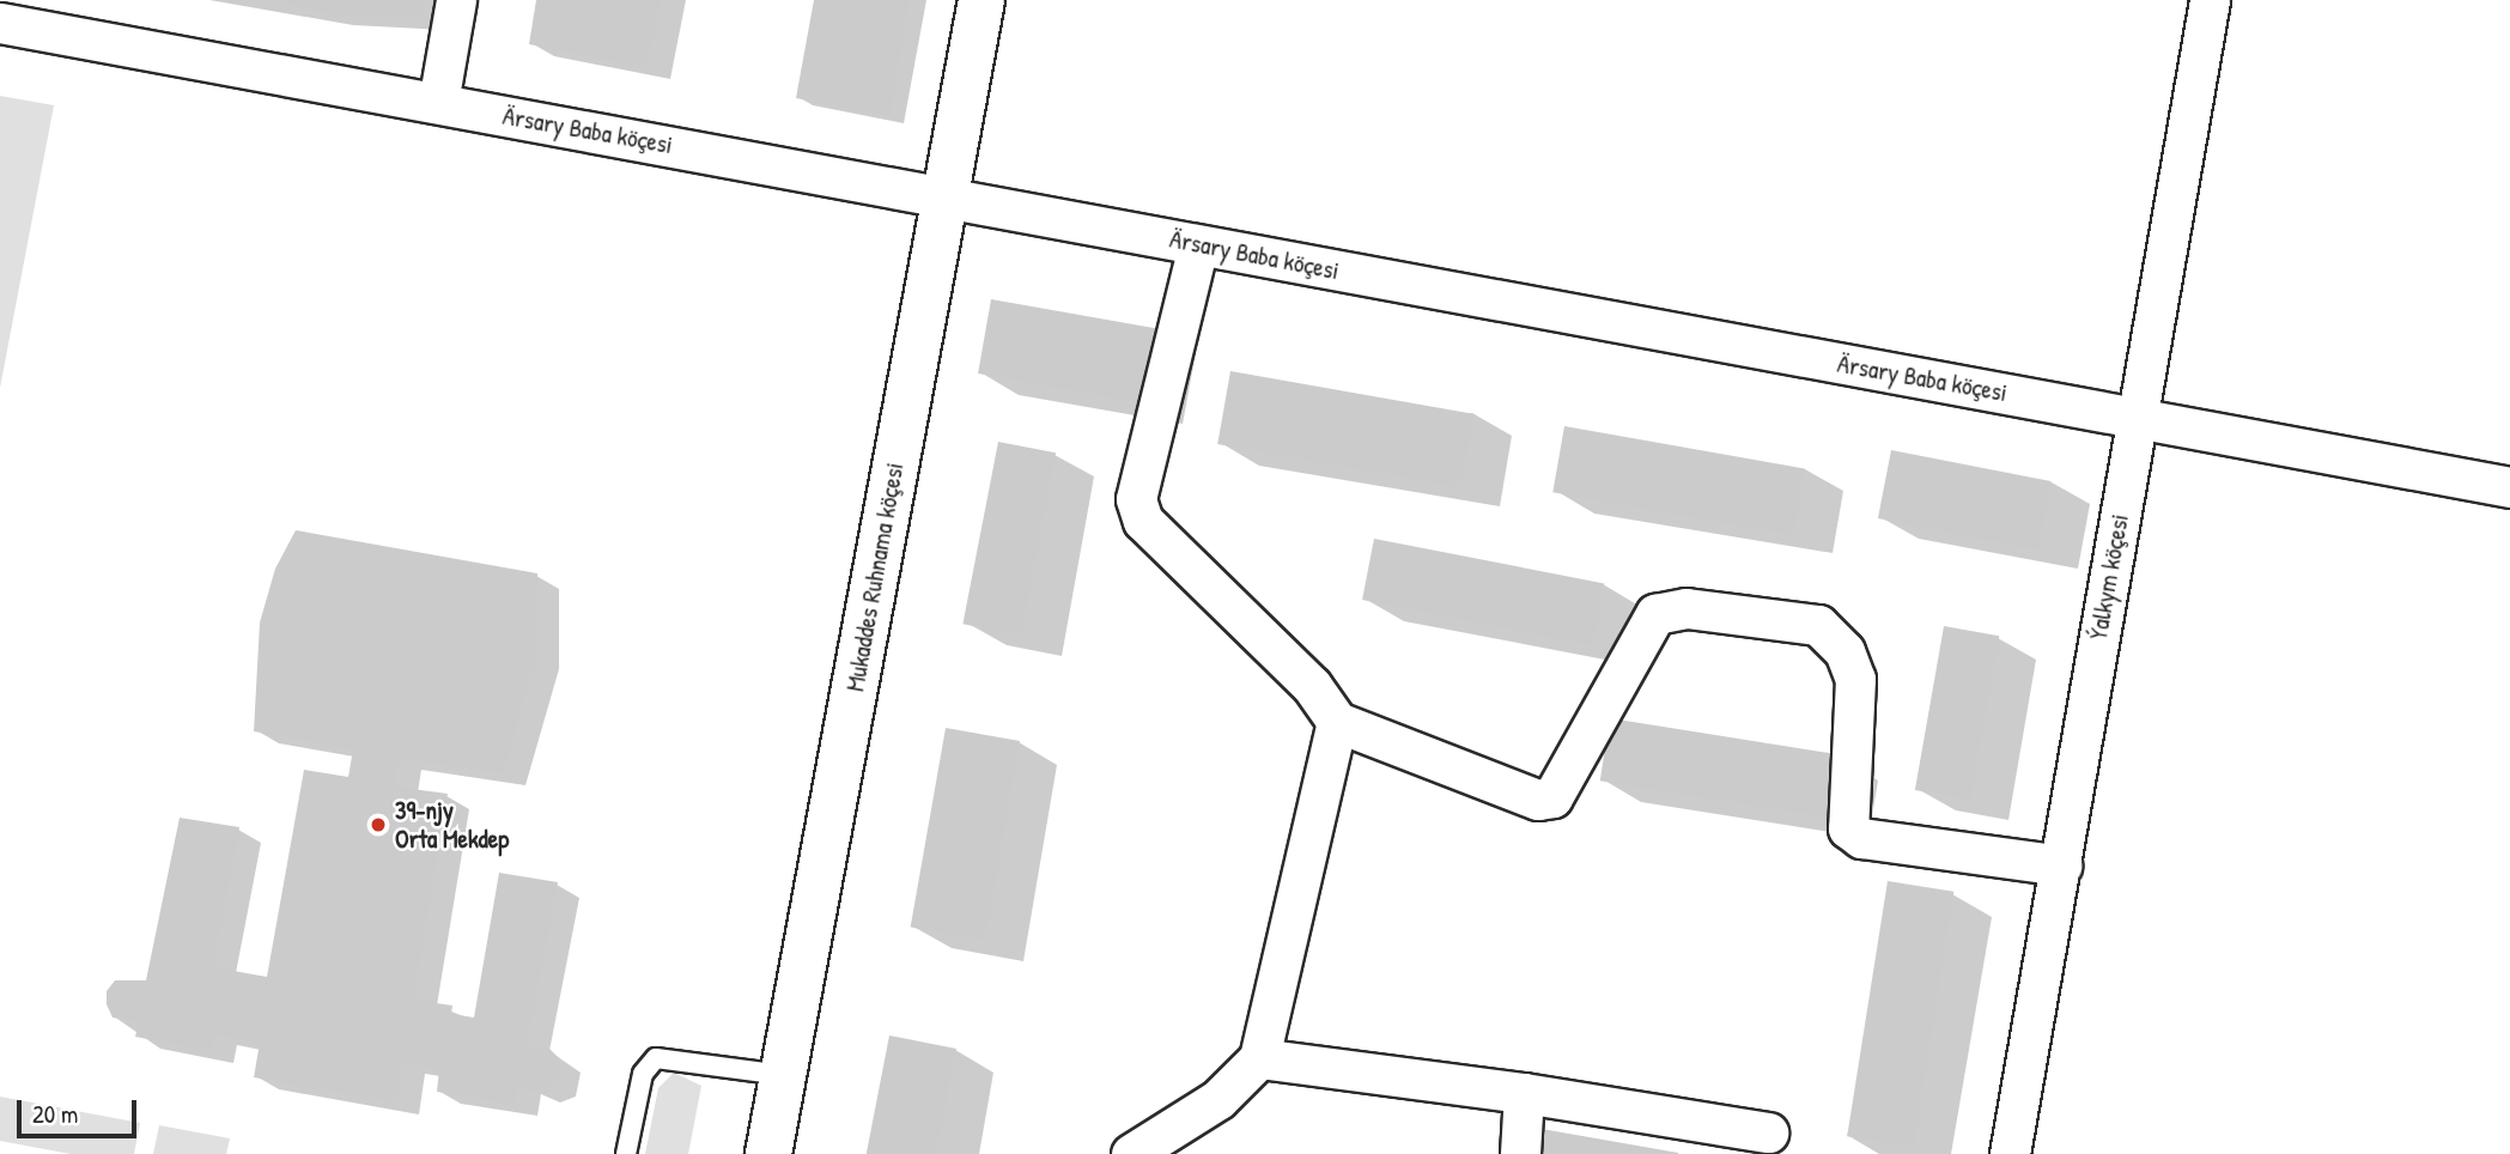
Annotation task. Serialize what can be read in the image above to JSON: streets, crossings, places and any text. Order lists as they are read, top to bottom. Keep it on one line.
{"streets":{"street":["Ärsary Baba köçesi","Mukaddes Ruhnama köçesi","Ýalkym köçesi"]},"crossings":[["Ärsary Baba köçesi","Mukaddes Ruhnama köçesi"],["Ärsary Baba köçesi","Ýalkym köçesi"]],"places":["39-njy Orta Mekdep"],"scale_bar":"20 m"}
